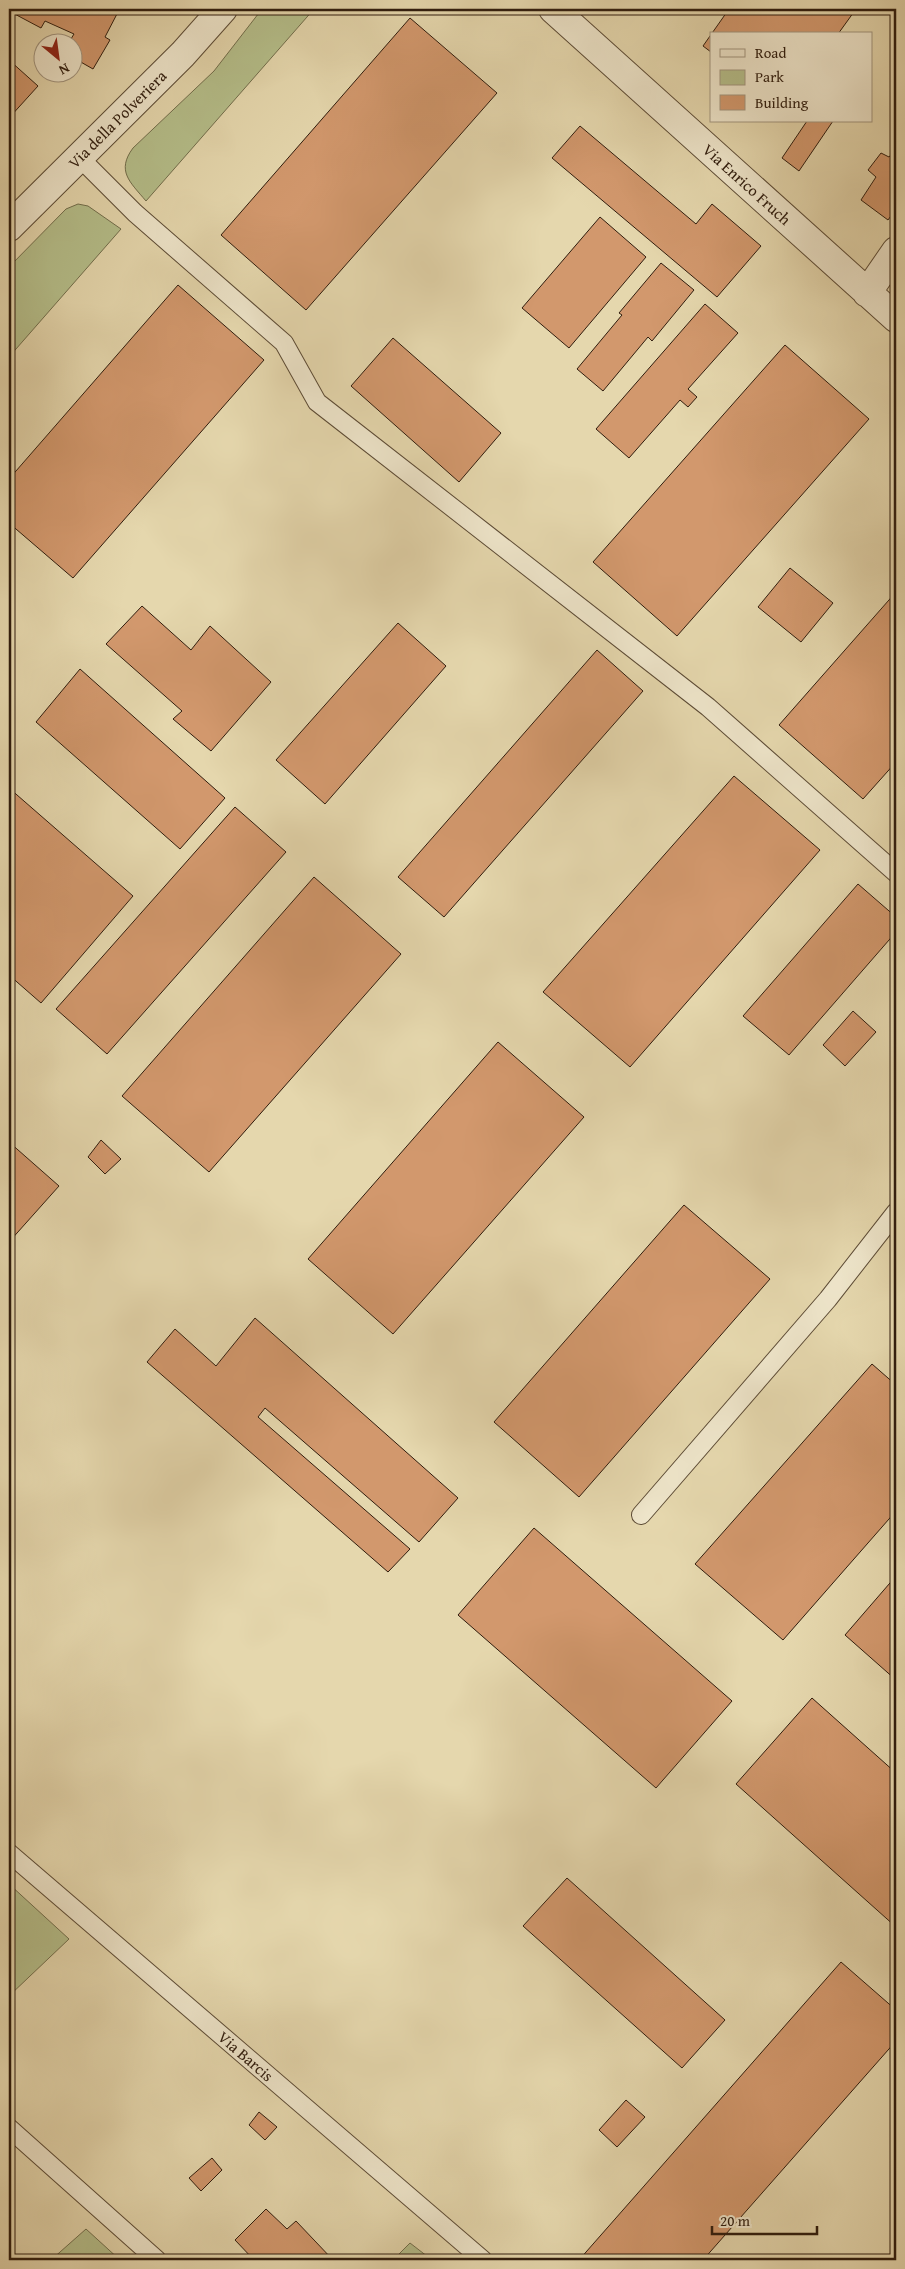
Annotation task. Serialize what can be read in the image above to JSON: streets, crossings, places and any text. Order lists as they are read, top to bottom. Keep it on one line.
{"streets":{"street":["Via della Polveriera","Via Enrico Fruch"],"lane":["Via Barcis"]},"legend":["Road","Park","Building"],"scale_bar":"20 m","north":"bottom right"}
